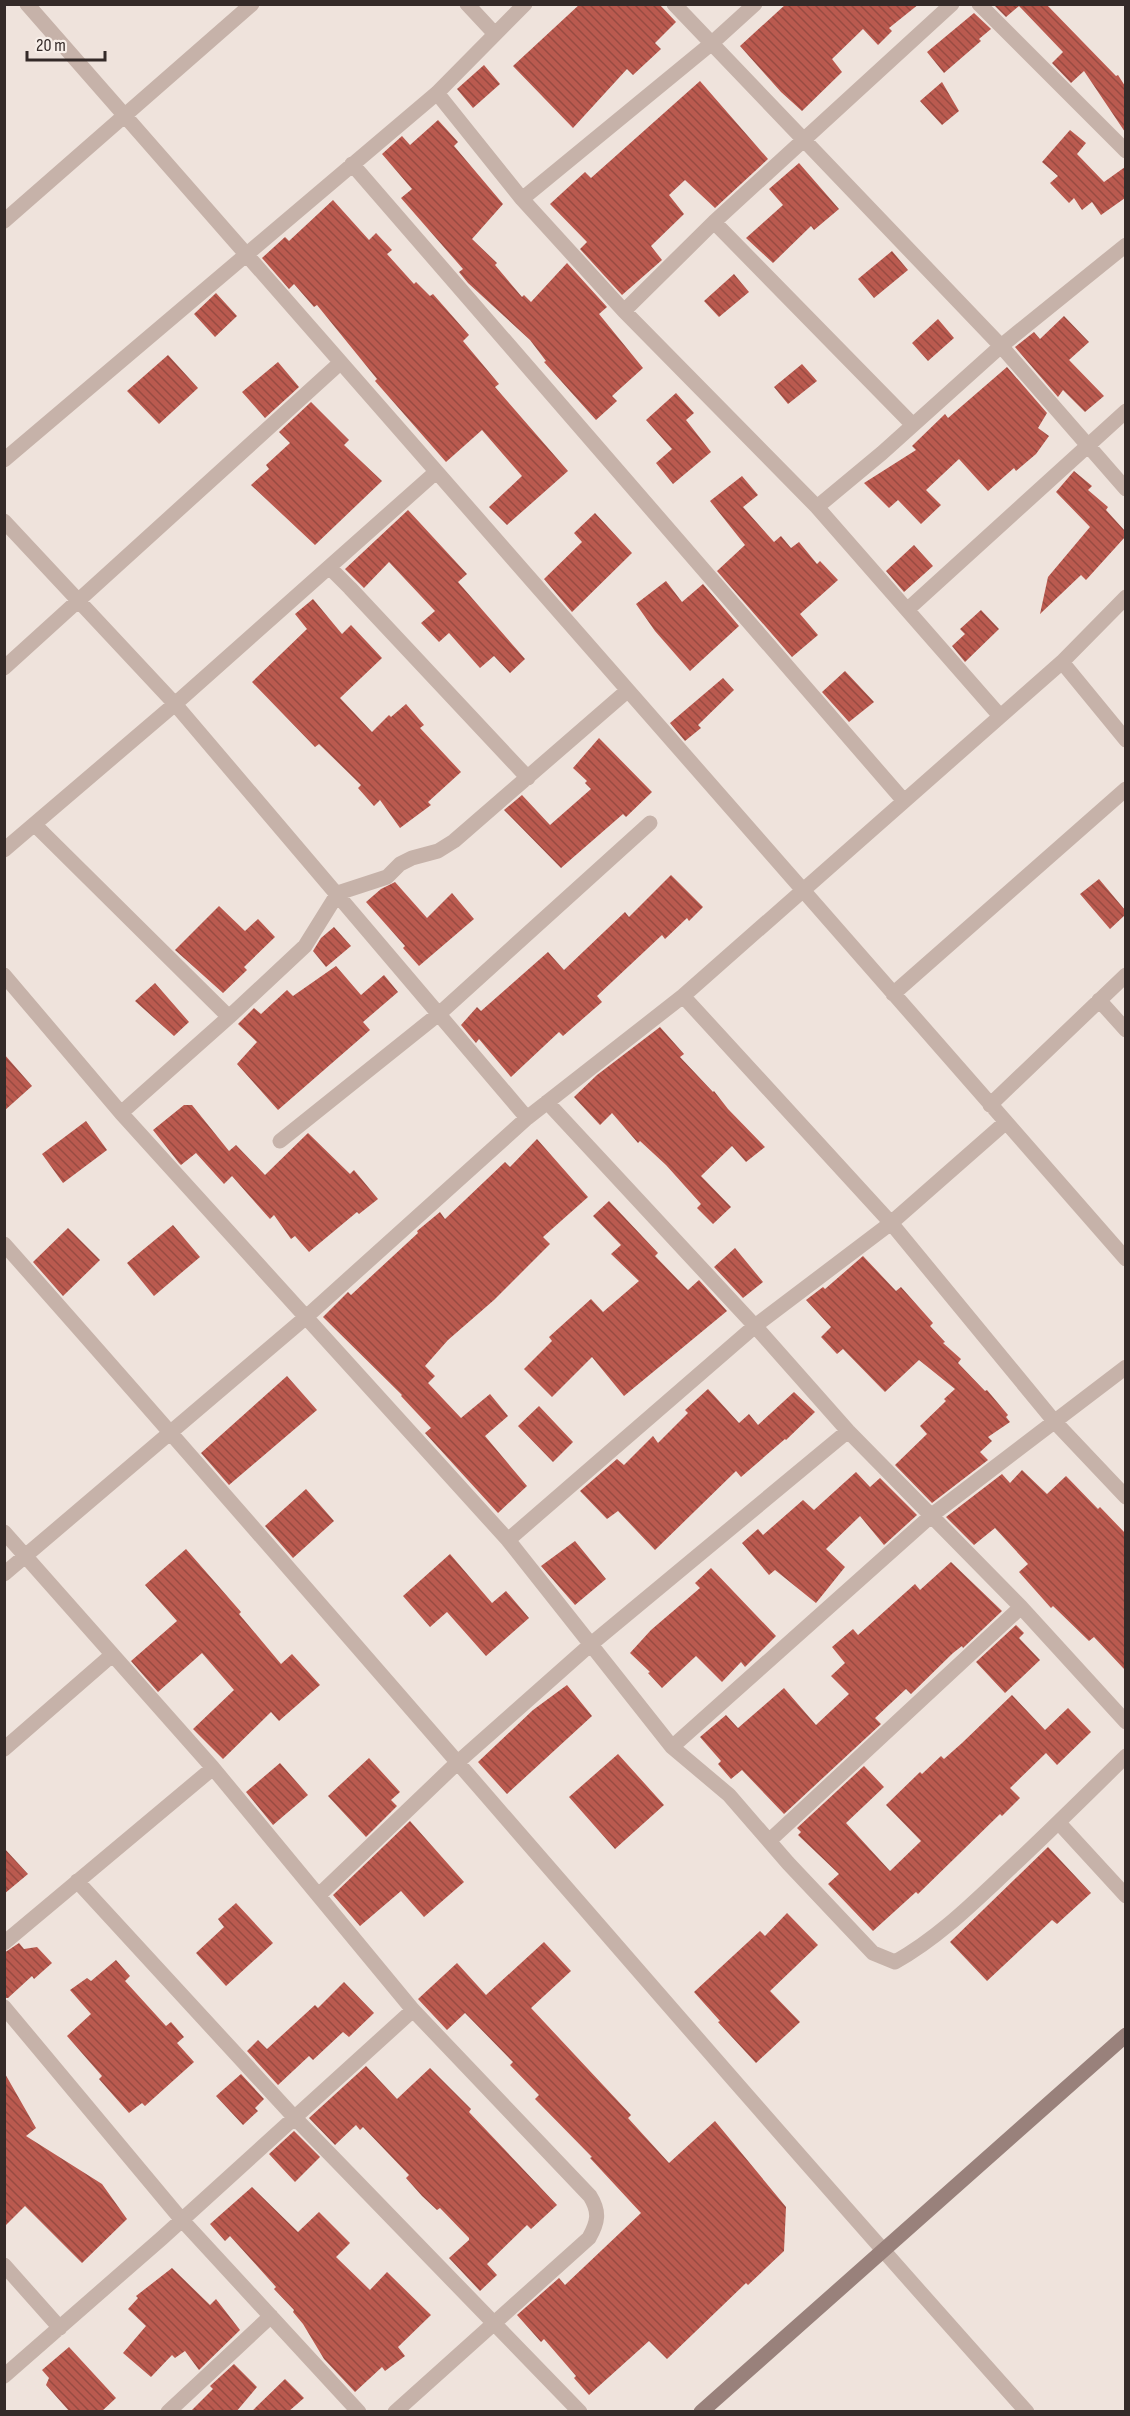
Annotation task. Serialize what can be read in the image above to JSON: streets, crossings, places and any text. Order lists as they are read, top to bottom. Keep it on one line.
{"scale_bar":"20 m"}
